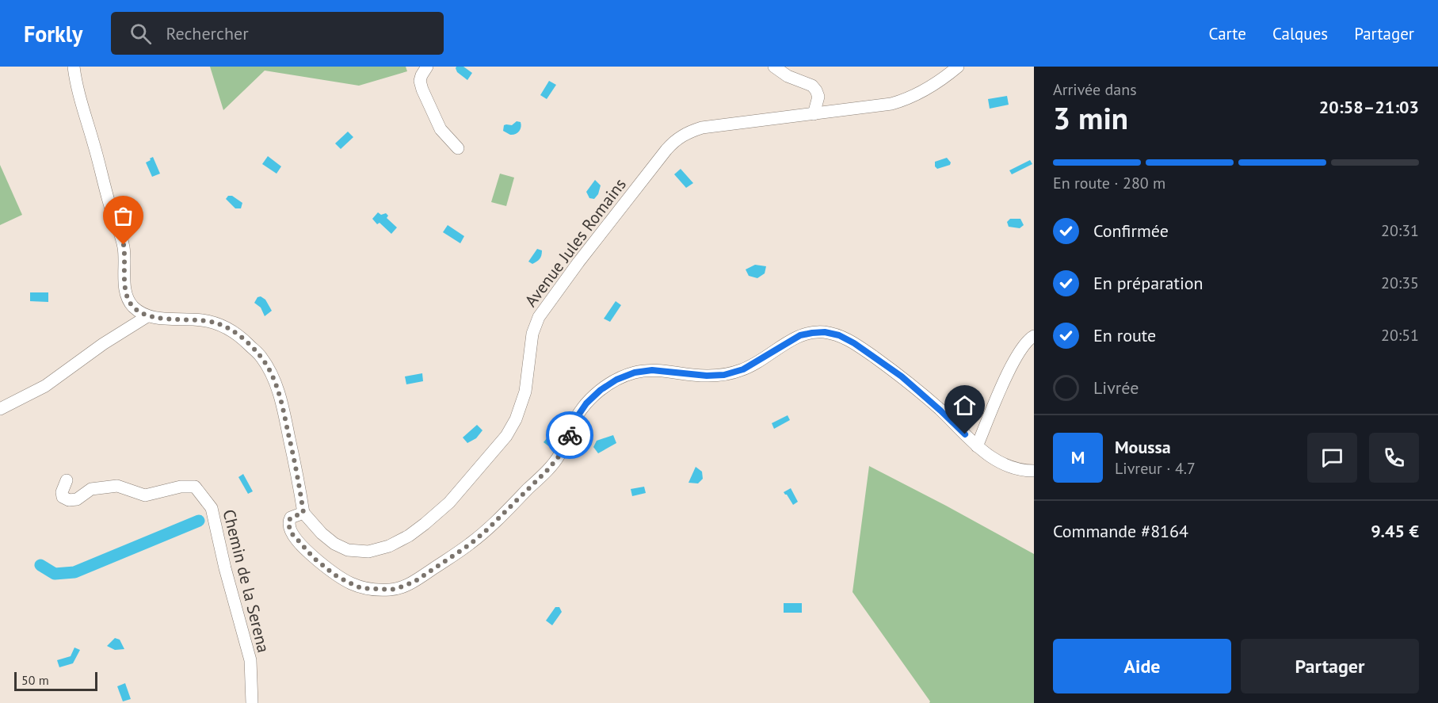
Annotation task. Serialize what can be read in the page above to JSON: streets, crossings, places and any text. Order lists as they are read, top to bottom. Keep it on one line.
{"streets":{"street":["Avenue Jules Romains","Chemin de la Serena"]},"scale_bar":"50 m","page":{"header":"Forkly","search":"Rechercher","nav":["Carte","Calques","Partager"],"heading":["3 min","Arrivée dans","20:58–21:03"],"panel":["Moussa","Livreur · 4.7","Commande #8164","9.45 €"],"bar":"En route · 280 m","list":[["Confirmée","20:31"],["En préparation","20:35"],["En route","20:51"],"Livrée"],"round":"M","buttons":["Aide","Partager"],"scale":"50 m"}}
